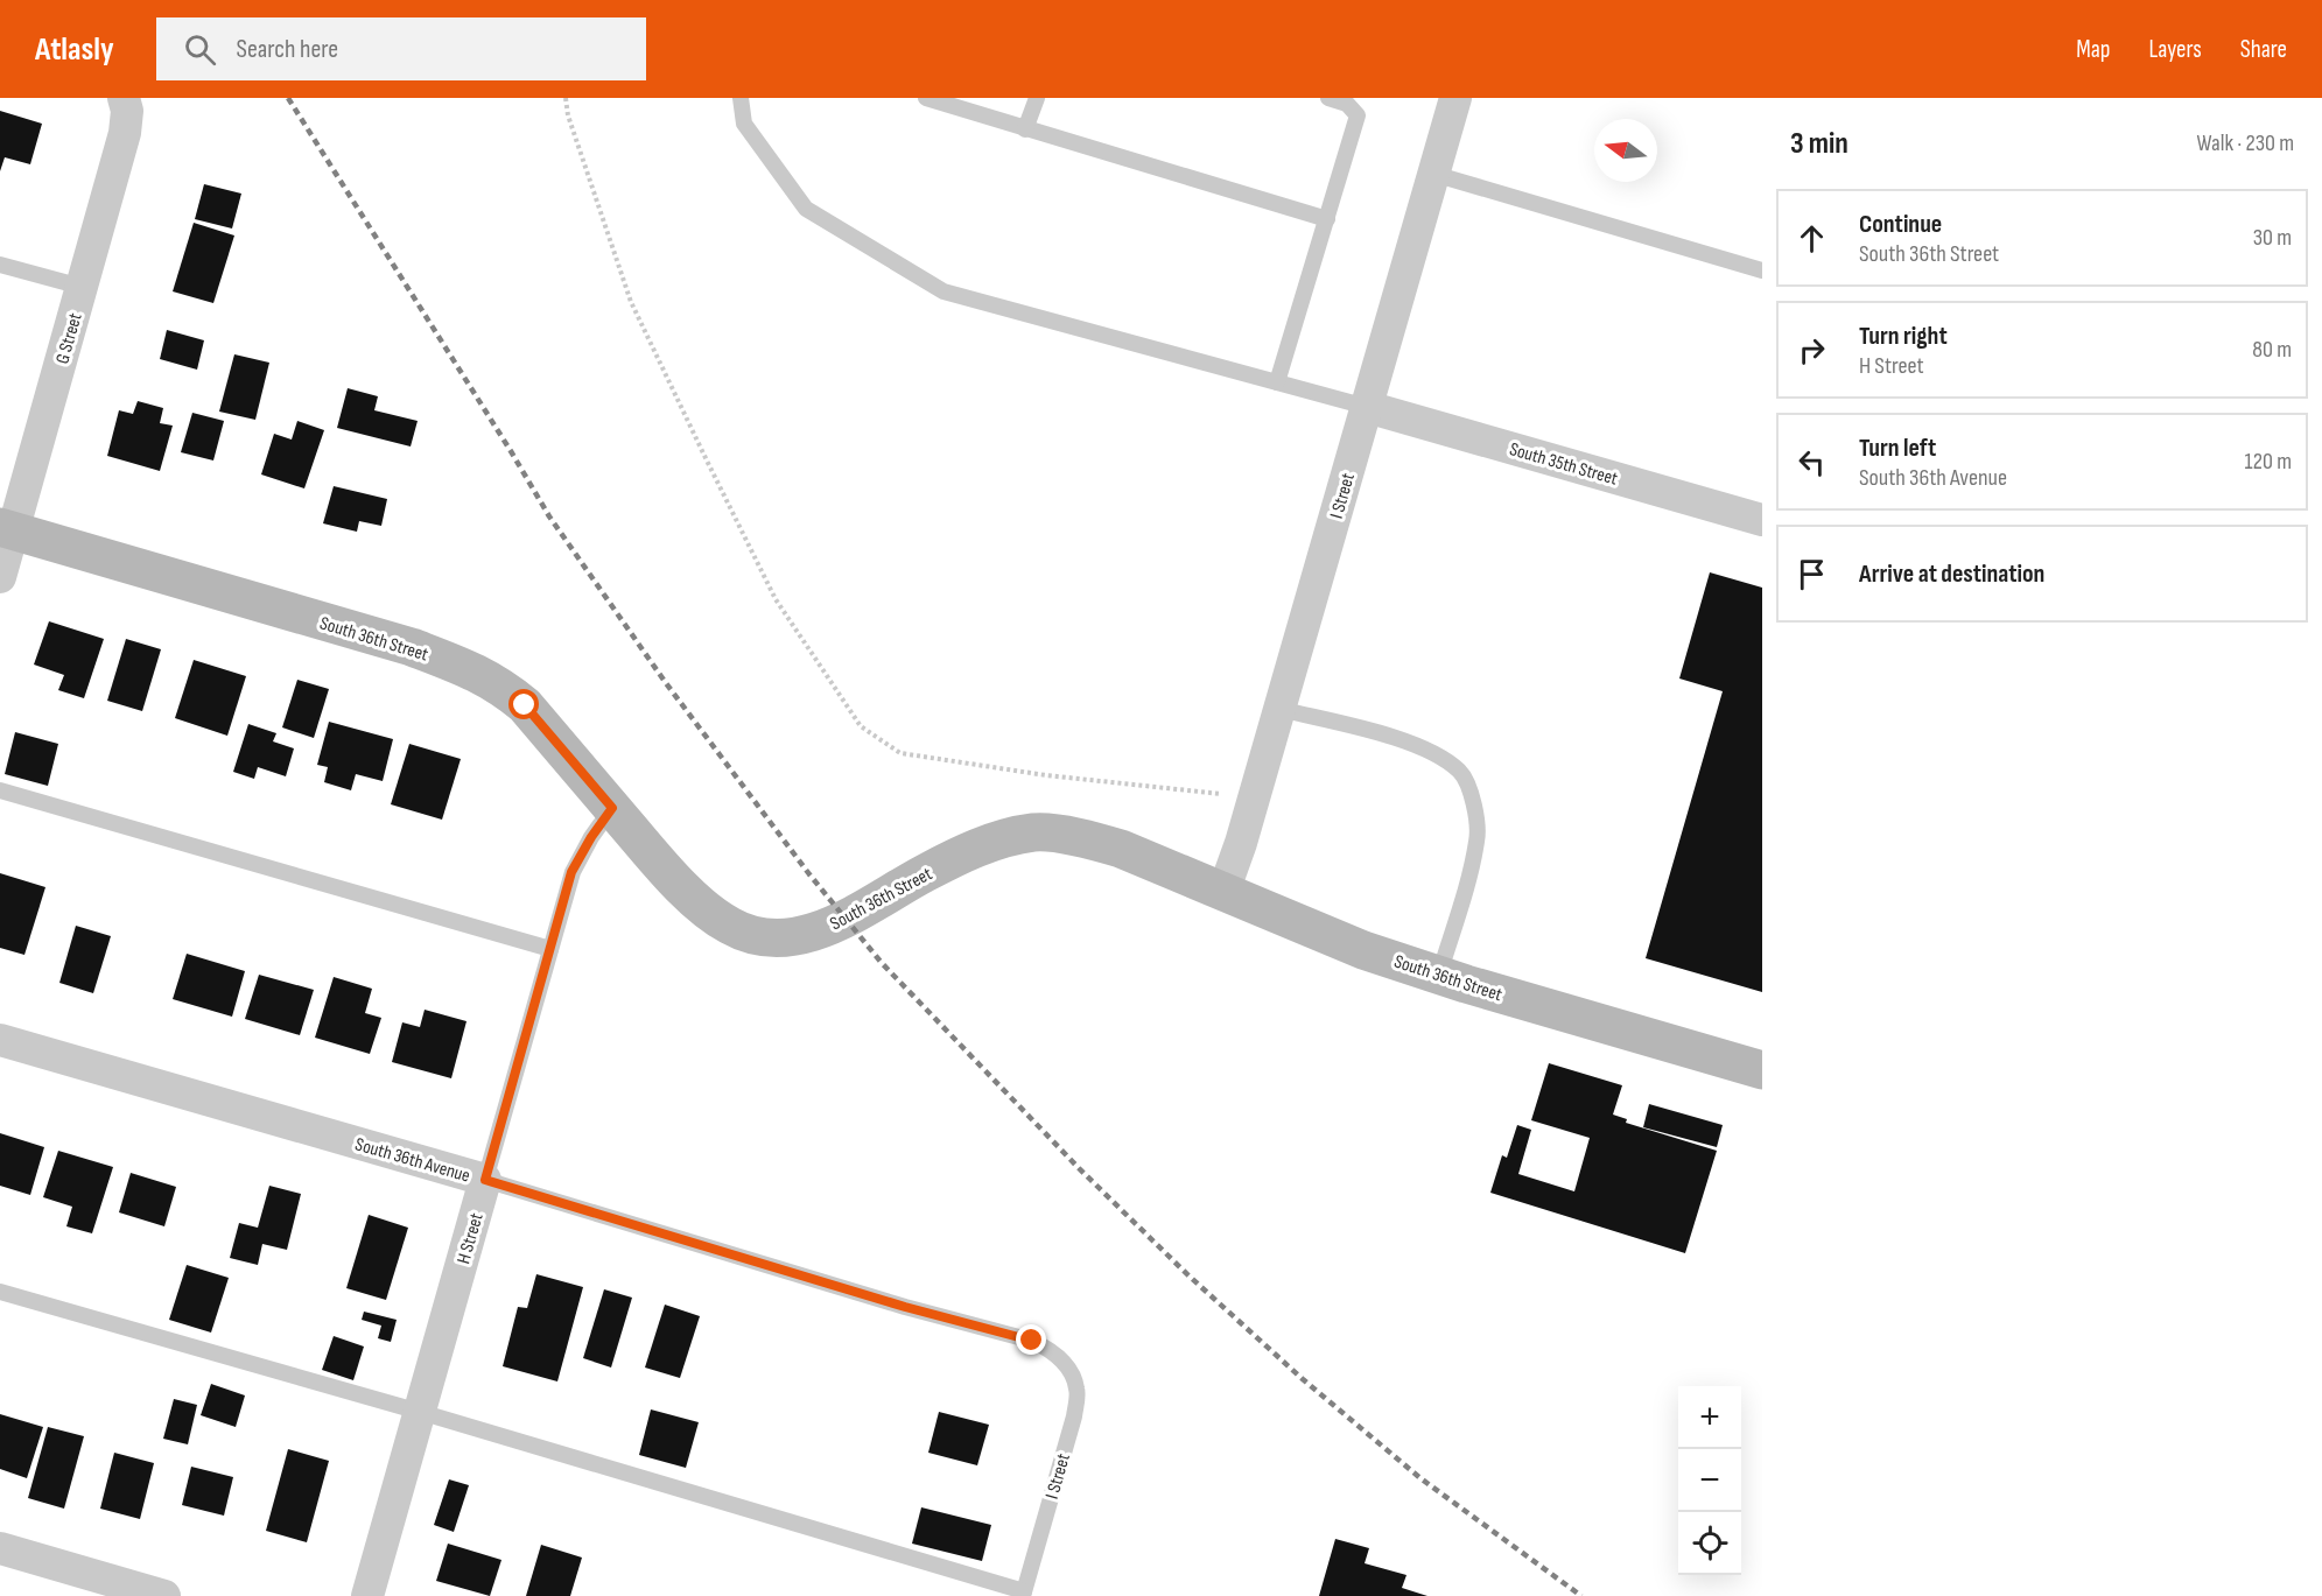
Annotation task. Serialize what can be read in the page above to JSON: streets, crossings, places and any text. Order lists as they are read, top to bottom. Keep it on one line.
{"streets":{"street":["G Street","South 35th Street","I Street","South 36th Street","South 36th Avenue","H Street"]},"crossings":[["G Street","South 36th Street"],["South 35th Street","I Street"],["I Street","South 36th Street"],["I Street","South 36th Avenue"],["South 36th Street","H Street"],["South 36th Avenue","H Street"]],"north":"left","page":{"header":"Atlasly","search":"Search here","nav":["Map","Layers","Share"],"heading":["3 min","Walk · 230 m"],"list":[["Continue","South 36th Street","30 m"],["Turn right","H Street","80 m"],["Turn left","South 36th Avenue","120 m"],"Arrive at destination"],"map_buttons":["+","−"]}}
